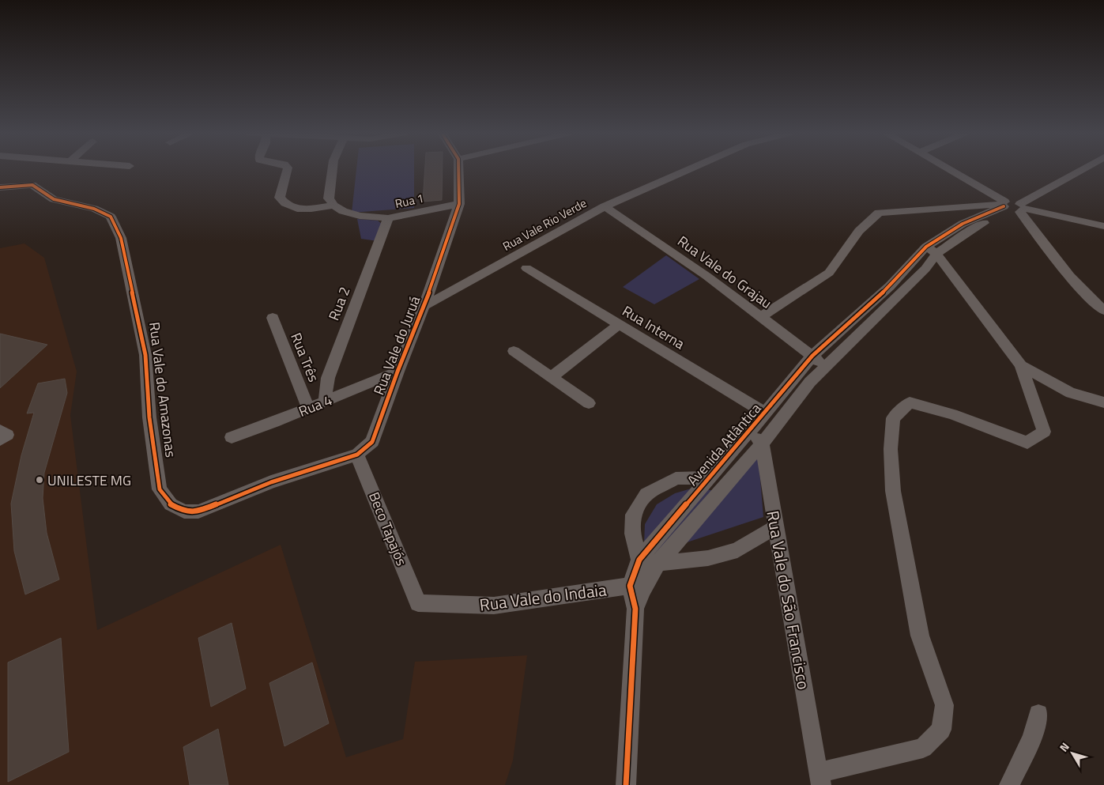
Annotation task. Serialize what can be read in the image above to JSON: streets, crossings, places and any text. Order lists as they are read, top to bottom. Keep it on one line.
{"streets":{"street":["Rua 1","Rua Vale Rio Verde","Rua Vale do Grajau","Rua 2","Rua Interna","Rua Vale do Juruá","Rua Três","Rua Vale do Amazonas","Rua 4","Avenida Atlântica","Beco Tapajós","Rua Vale do Indaia","Rua Vale do São Francisco"]},"crossings":[["Rua 1","Rua 2"],["Rua 1","Rua Vale do Juruá"],["Rua Vale Rio Verde","Rua Vale do Grajau"],["Rua Vale Rio Verde","Rua Vale do Juruá"],["Rua Vale do Grajau","Avenida Atlântica"],["Rua 2","Rua 4"],["Rua Interna","Avenida Atlântica"],["Rua Vale do Juruá","Rua Vale do Amazonas"],["Rua Vale do Juruá","Rua 4"],["Rua Vale do Juruá","Beco Tapajós"],["Rua Três","Rua 4"],["Avenida Atlântica","Rua Vale do Indaia"],["Avenida Atlântica","Rua Vale do São Francisco"],["Beco Tapajós","Rua Vale do Indaia"]],"places":["UNILESTE MG"],"north":"top left"}
